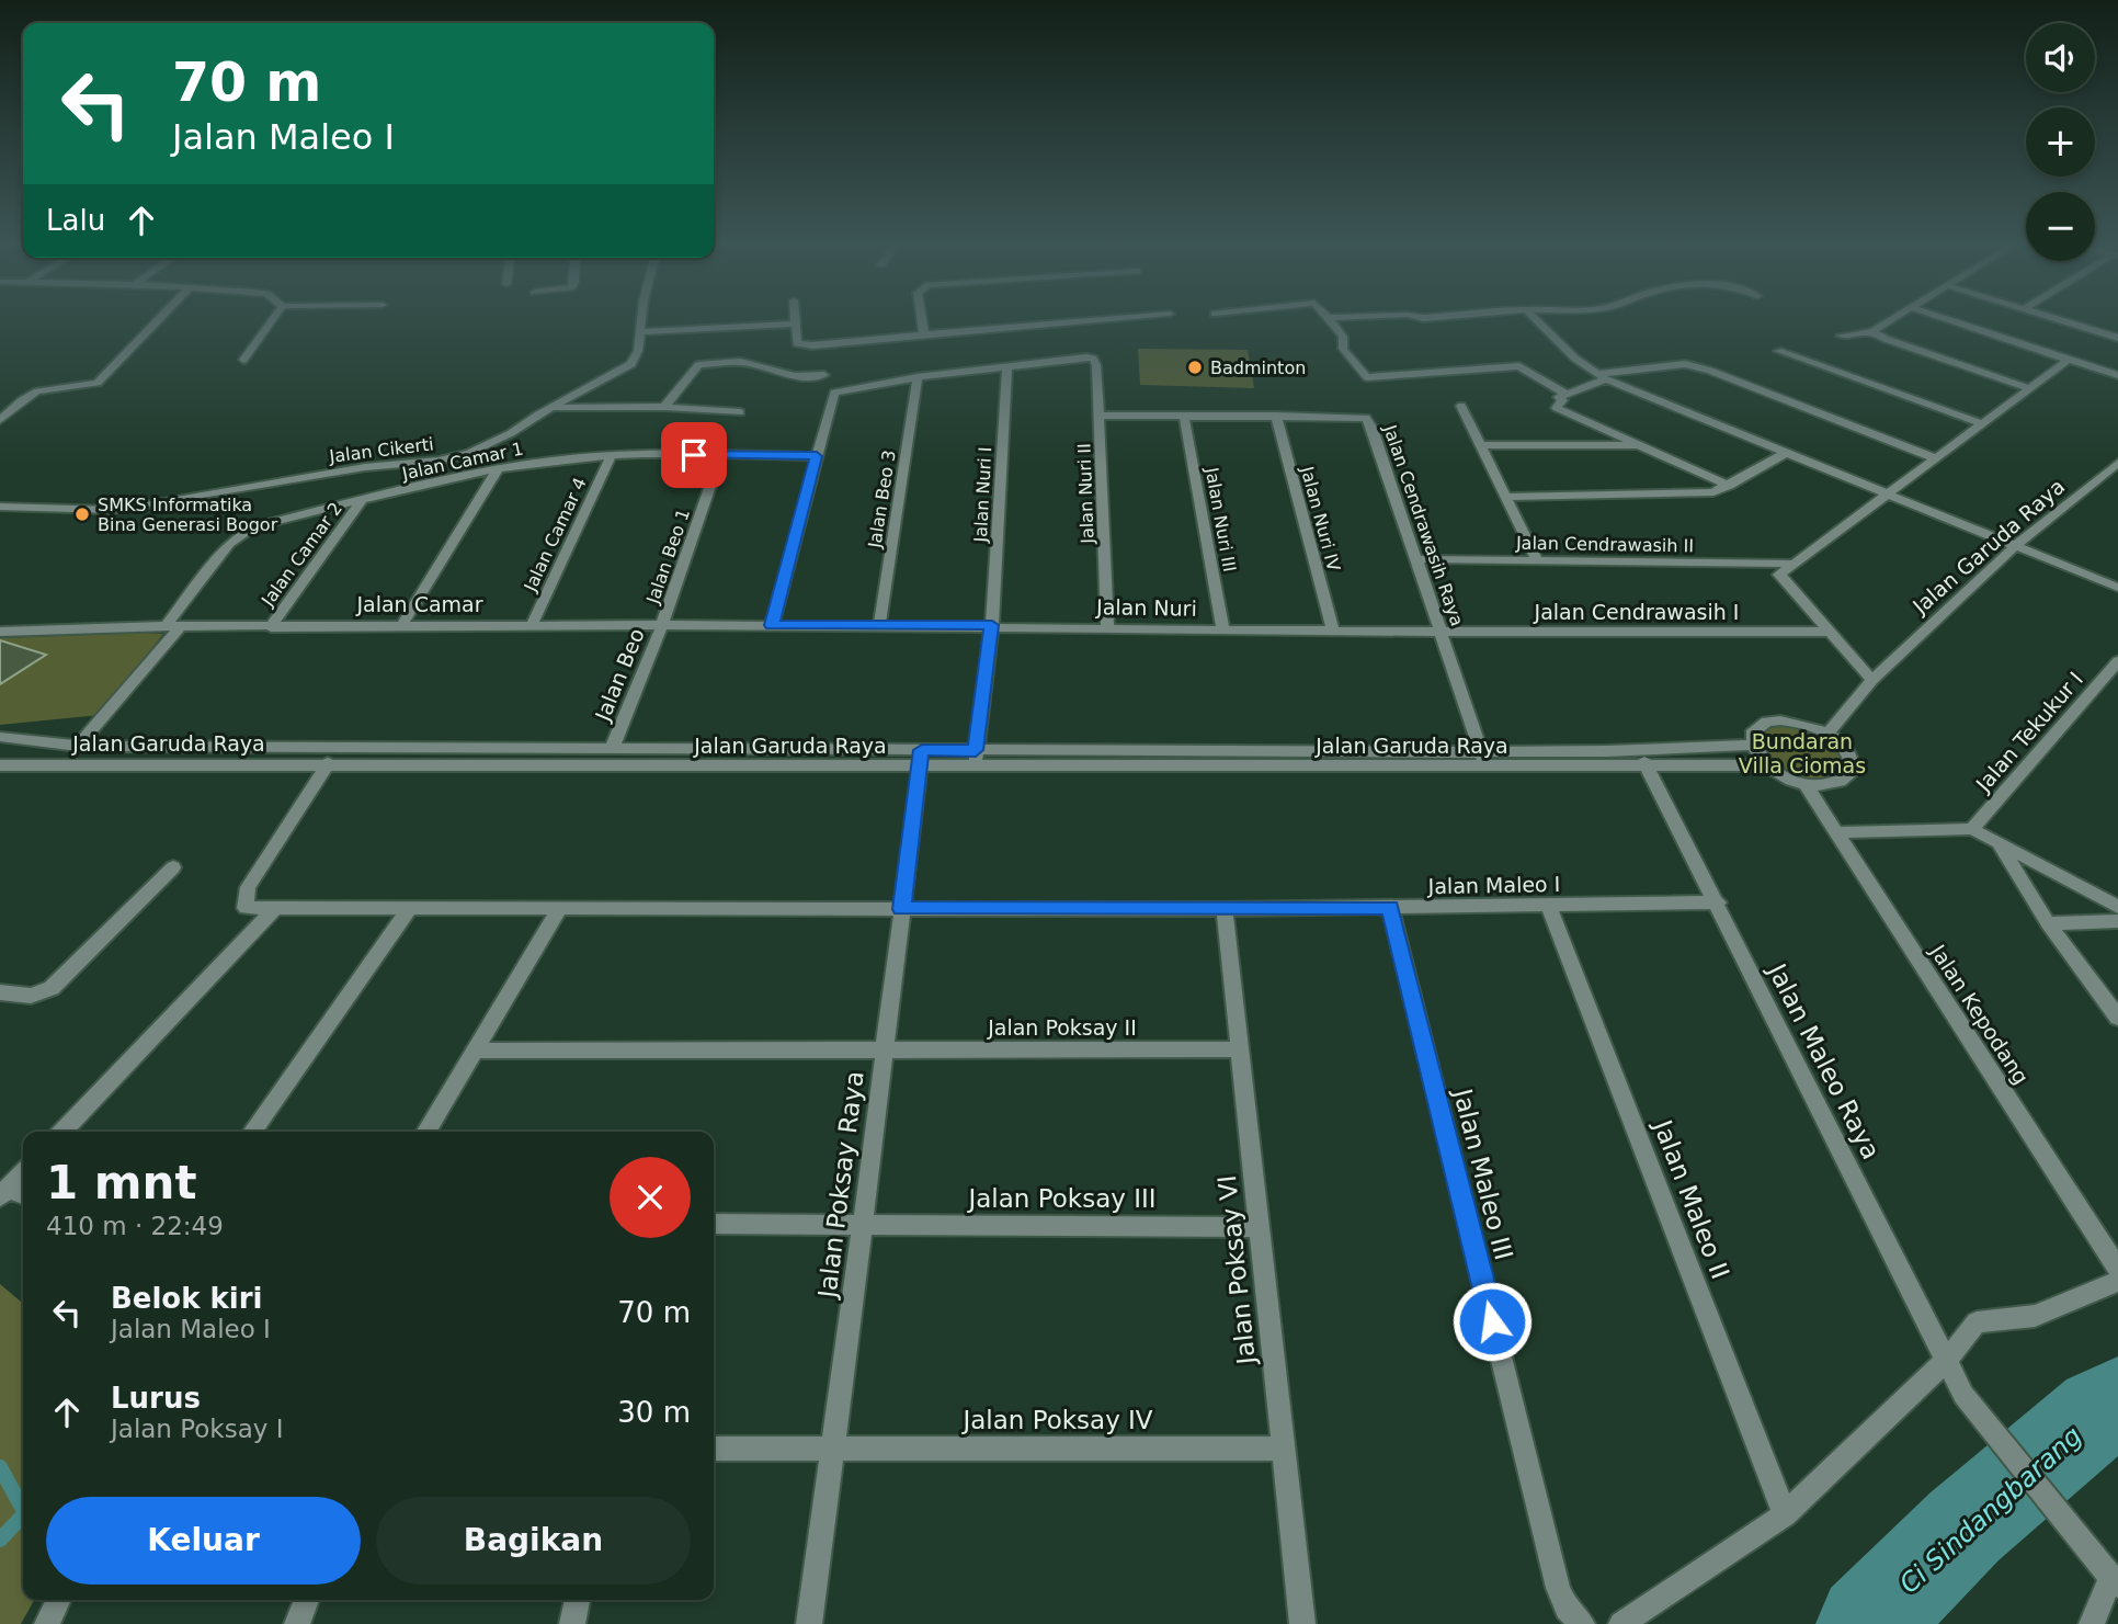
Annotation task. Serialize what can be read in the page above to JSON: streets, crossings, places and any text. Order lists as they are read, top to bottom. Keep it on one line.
{"streets":{"street":["Jalan Cikerti","Jalan Camar 1","Jalan Nuri II","Jalan Nuri I","Jalan Beo 3","Jalan Nuri IV","Jalan Nuri III","Jalan Cendrawasih Raya","Jalan Camar 4","Jalan Cendrawasih II","Jalan Garuda Raya","Jalan Camar 2","Jalan Beo 1","Jalan Camar","Jalan Nuri","Jalan Cendrawasih I","Jalan Beo","Jalan Tekukur I","Jalan Maleo I","Jalan Kepodang","Jalan Poksay II","Jalan Maleo Raya","Jalan Maleo III","Jalan Poksay Raya","Jalan Poksay III","Jalan Maleo II","Jalan Poksay VI","Jalan Poksay IV"]},"crossings":[["Jalan Camar 1","Jalan Camar 4"],["Jalan Camar 1","Jalan Camar 2"],["Jalan Camar 1","Jalan Beo 1"],["Jalan Camar 1","Jalan Camar"],["Jalan Nuri II","Jalan Nuri I"],["Jalan Nuri II","Jalan Cendrawasih Raya"],["Jalan Nuri II","Jalan Nuri"],["Jalan Nuri I","Jalan Nuri"],["Jalan Nuri I","Jalan Beo"],["Jalan Beo 3","Jalan Beo"],["Jalan Nuri IV","Jalan Cendrawasih Raya"],["Jalan Nuri IV","Jalan Nuri"],["Jalan Nuri III","Jalan Cendrawasih Raya"],["Jalan Nuri III","Jalan Nuri"],["Jalan Cendrawasih Raya","Jalan Cendrawasih II"],["Jalan Cendrawasih Raya","Jalan Garuda Raya"],["Jalan Cendrawasih Raya","Jalan Nuri"],["Jalan Cendrawasih Raya","Jalan Cendrawasih I"],["Jalan Camar 4","Jalan Camar"],["Jalan Garuda Raya","Jalan Beo"],["Jalan Garuda Raya","Jalan Maleo I"],["Jalan Garuda Raya","Jalan Kepodang"],["Jalan Garuda Raya","Jalan Maleo Raya"],["Jalan Garuda Raya","Jalan Poksay Raya"],["Jalan Camar 2","Jalan Camar"],["Jalan Beo 1","Jalan Camar"],["Jalan Beo 1","Jalan Beo"],["Jalan Camar","Jalan Beo"],["Jalan Nuri","Jalan Cendrawasih I"],["Jalan Nuri","Jalan Beo"],["Jalan Maleo I","Jalan Maleo Raya"],["Jalan Maleo I","Jalan Maleo III"],["Jalan Maleo I","Jalan Poksay Raya"],["Jalan Maleo I","Jalan Maleo II"],["Jalan Maleo I","Jalan Poksay VI"],["Jalan Poksay II","Jalan Poksay Raya"],["Jalan Poksay II","Jalan Poksay VI"],["Jalan Poksay Raya","Jalan Poksay III"],["Jalan Poksay Raya","Jalan Poksay IV"],["Jalan Poksay III","Jalan Poksay VI"],["Jalan Poksay VI","Jalan Poksay IV"]],"water":["Ci Sindangbarang"],"parks":["Bundaran Villa Ciomas"],"places":["Badminton","SMKS Informatika Bina Generasi Bogor"],"page":{"map_buttons":["+","−"],"turn":["70 m","Jalan Maleo I"],"then":"Lalu","heading":["1 mnt","410 m · 22:49"],"list":[{"name":"Belok kiri","note":"Jalan Maleo I","value":"70 m"},{"name":"Lurus","note":"Jalan Poksay I","value":"30 m"}],"buttons":["Keluar","Bagikan"]}}
